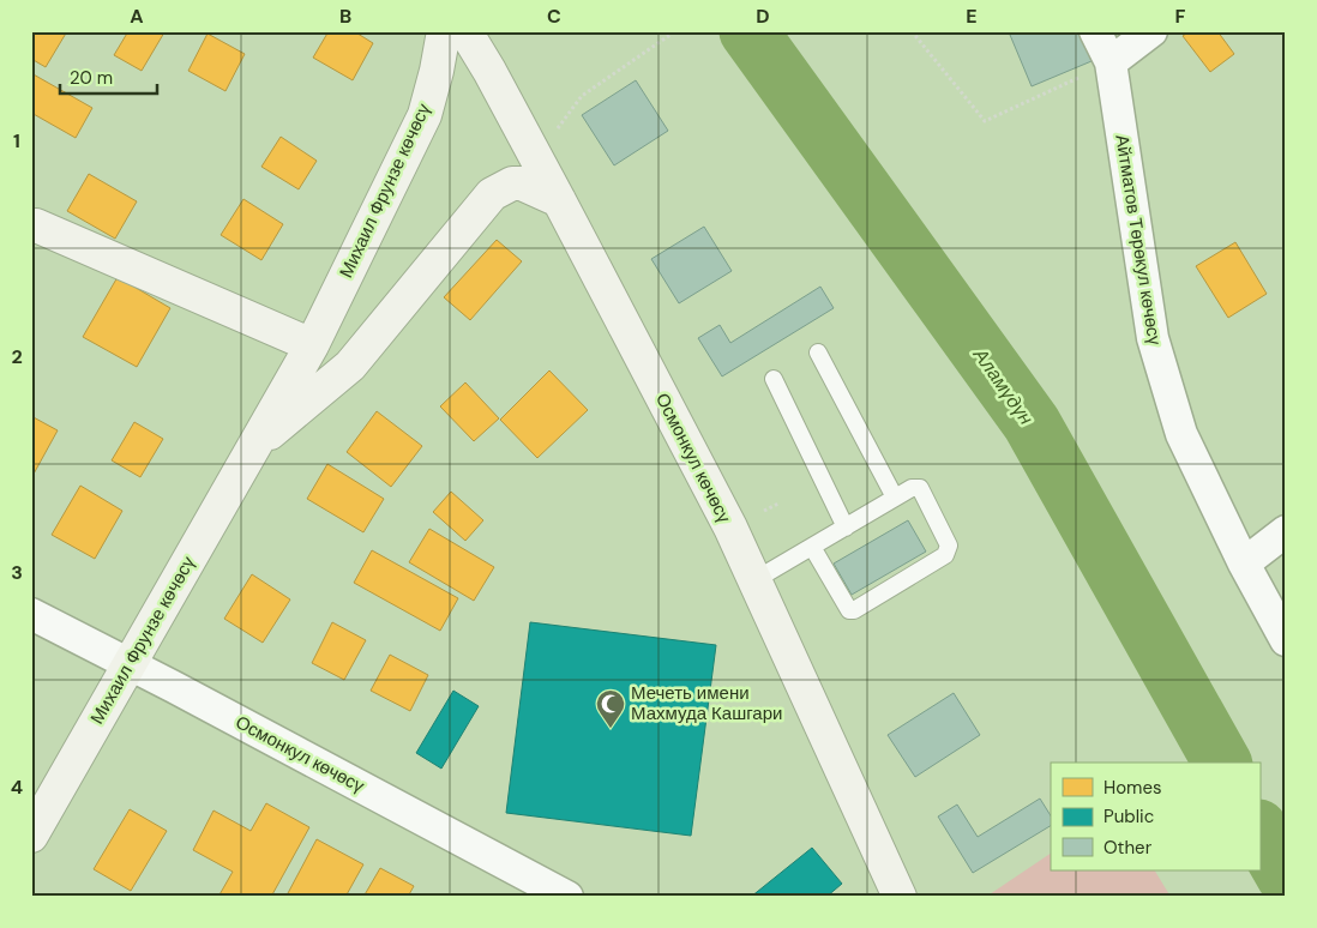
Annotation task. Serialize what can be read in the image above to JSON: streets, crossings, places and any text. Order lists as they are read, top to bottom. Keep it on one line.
{"streets":{"main road":["Михаил Фрунзе көчөсү","Осмонкул көчөсү"],"street":["Айтматов Төрөкул көчөсү"]},"crossings":[["Михаил Фрунзе көчөсү","Осмонкул көчөсү"]],"water":["Аламүдүн"],"places":{"mosque":["Мечеть имени Махмуда Кашгари"]},"legend":["Homes","Public","Other"],"scale_bar":"20 m","grid":{"columns":["A","B","C","D","E","F"],"rows":["1","2","3","4"]}}
